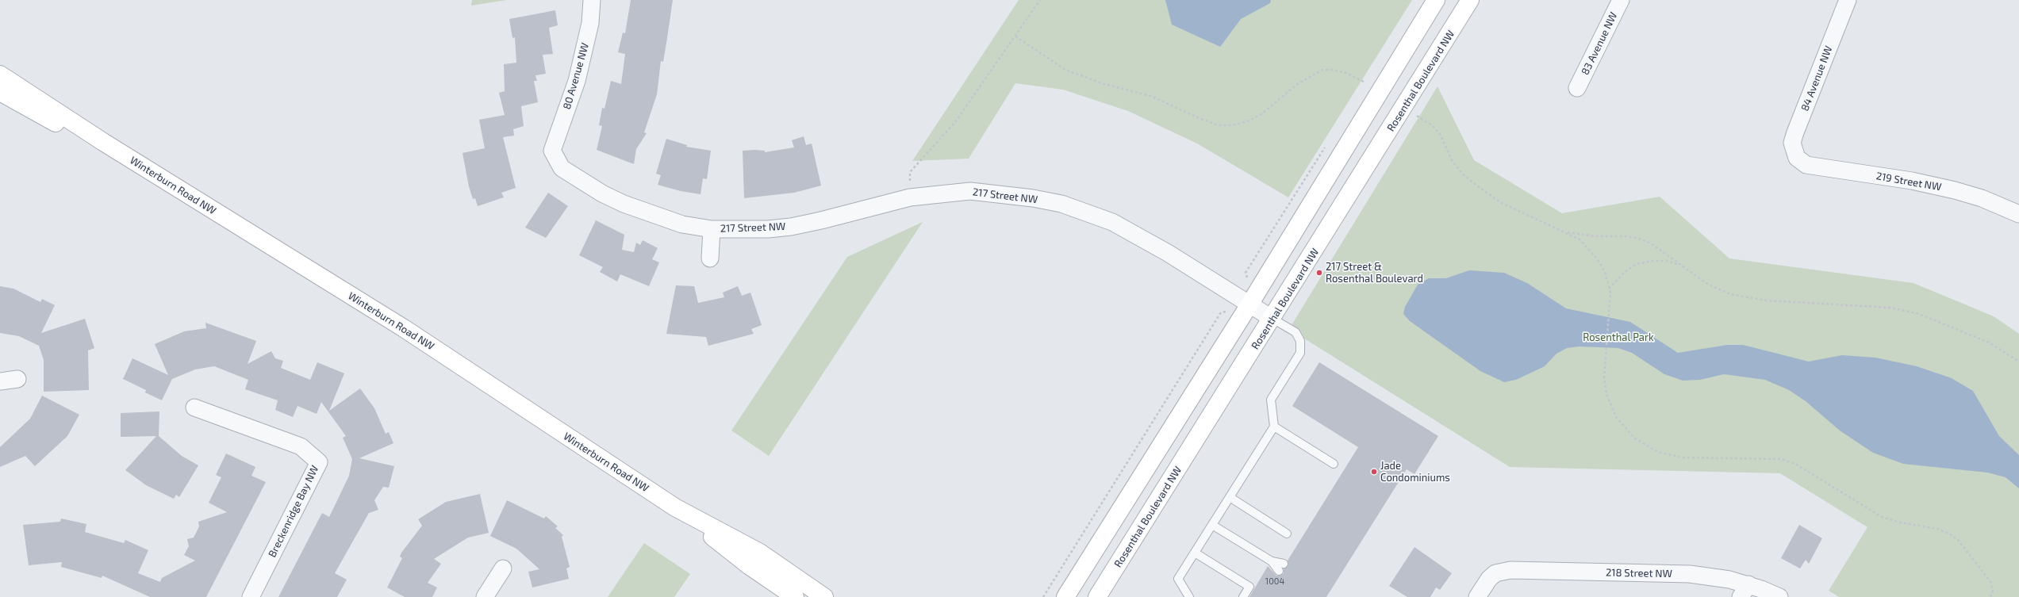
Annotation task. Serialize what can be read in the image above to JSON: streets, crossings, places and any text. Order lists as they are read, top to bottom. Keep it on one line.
{"streets":{"street":["83 Avenue NW","80 Avenue NW","84 Avenue NW","Rosenthal Boulevard NW","219 Street NW","Winterburn Road NW","217 Street NW","Breckenridge Bay NW","218 Street NW"]},"crossings":[["80 Avenue NW","217 Street NW"],["84 Avenue NW","219 Street NW"],["Rosenthal Boulevard NW","217 Street NW"]],"parks":["Rosenthal Park"],"places":["217 Street & Rosenthal Boulevard","Jade Condominiums"],"house_numbers":["1004"]}
